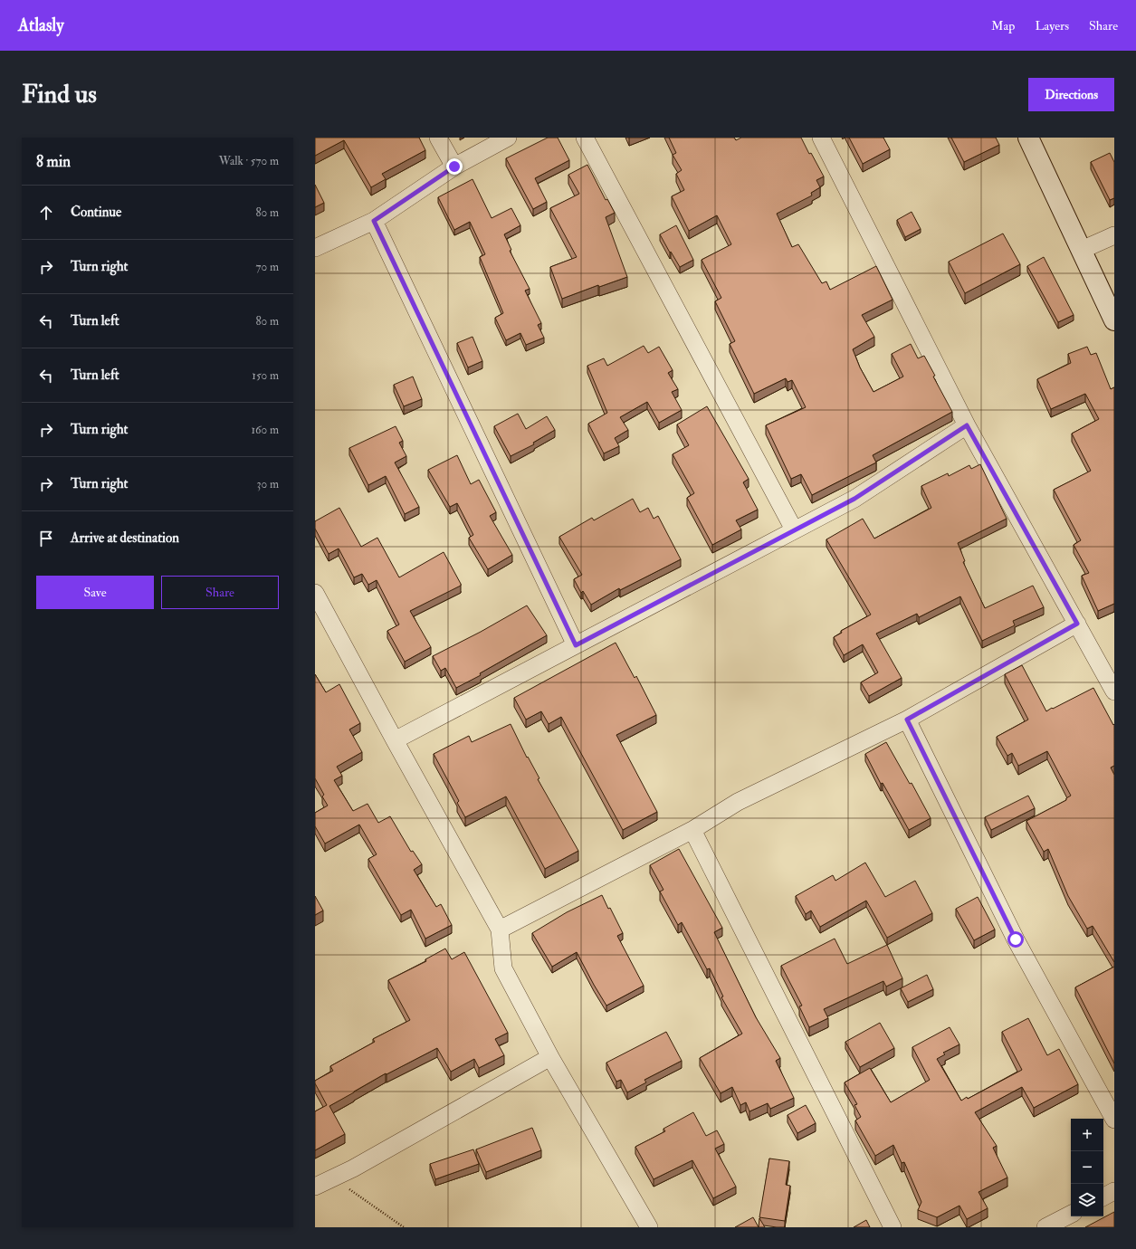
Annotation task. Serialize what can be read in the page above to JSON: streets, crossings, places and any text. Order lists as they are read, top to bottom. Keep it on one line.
{"page":{"header":"Atlasly","nav":["Map","Layers","Share"],"buttons":["Directions",["Save","Share"]],"title":"Find us","heading":["8 min","Walk · 570 m"],"list":[["Continue","80 m"],["Turn right","70 m"],["Turn left","80 m"],["Turn left","150 m"],["Turn right","160 m"],["Turn right","30 m"],"Arrive at destination"],"map_buttons":["+","−"]}}
